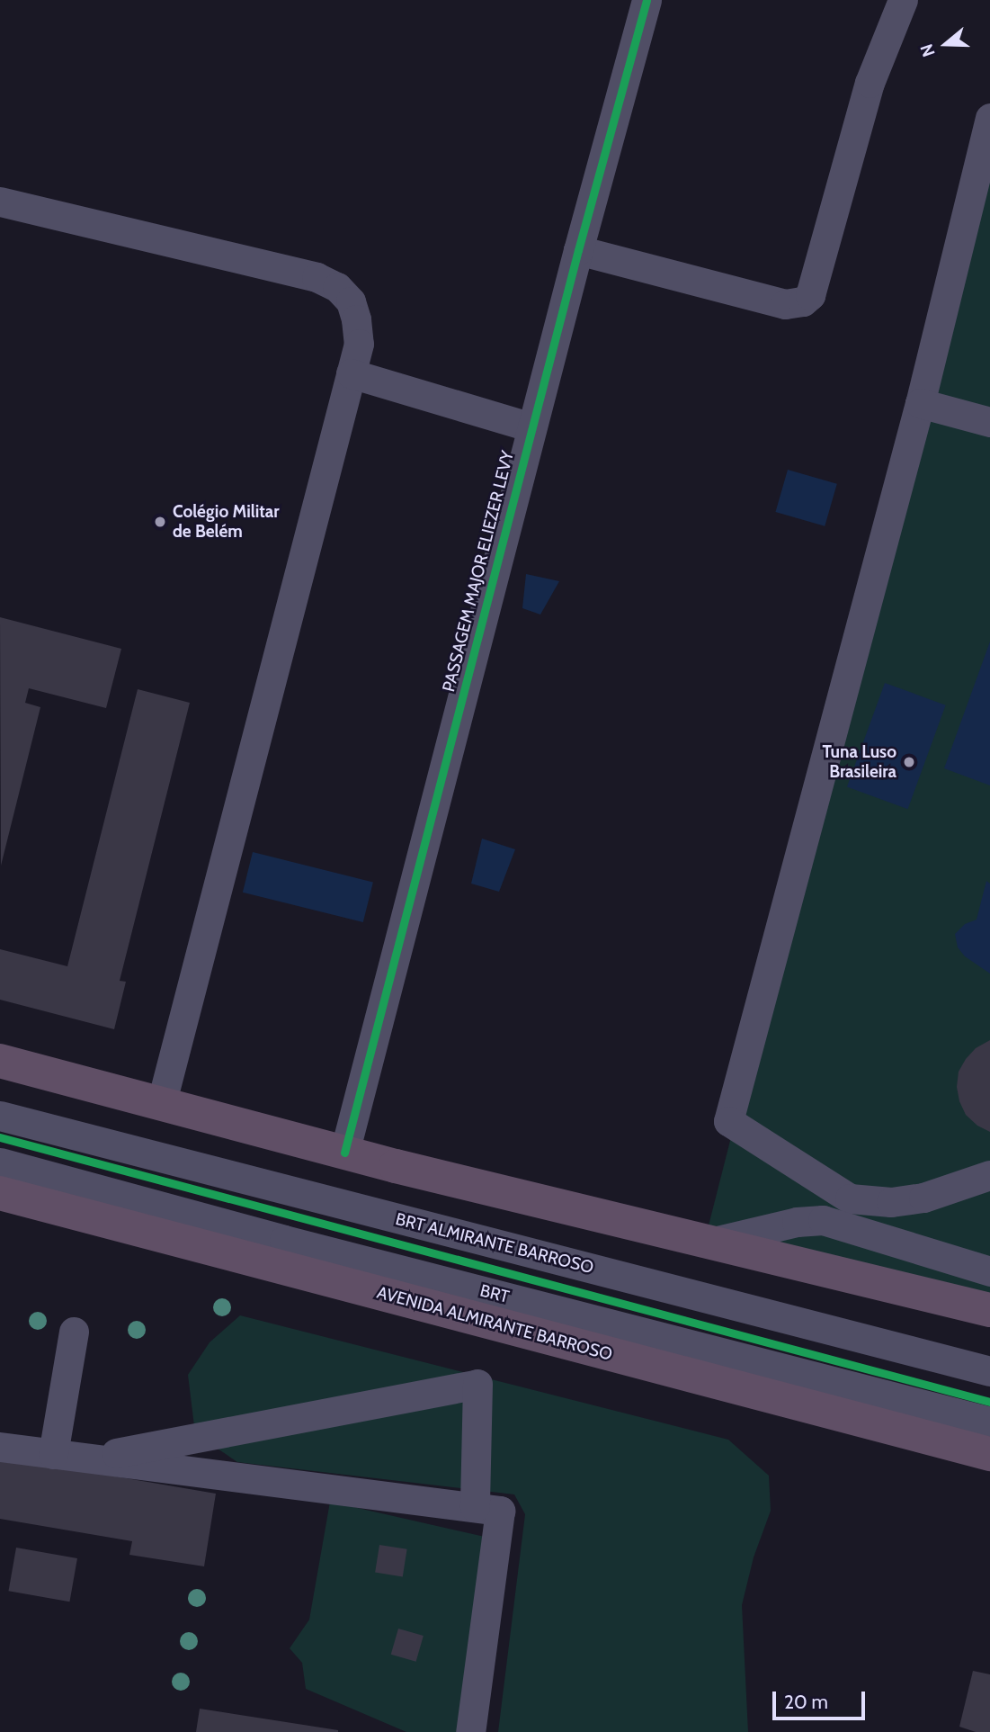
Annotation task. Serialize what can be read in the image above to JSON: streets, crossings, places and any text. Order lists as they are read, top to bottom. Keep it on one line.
{"streets":{"highway":["AVENIDA ALMIRANTE BARROSO"],"street":["PASSAGEM MAJOR ELIEZER LEVY","BRT ALMIRANTE BARROSO","BRT"]},"places":["Colégio Militar de Belém","Tuna Luso Brasileira"],"scale_bar":"20 m","north":"left"}
